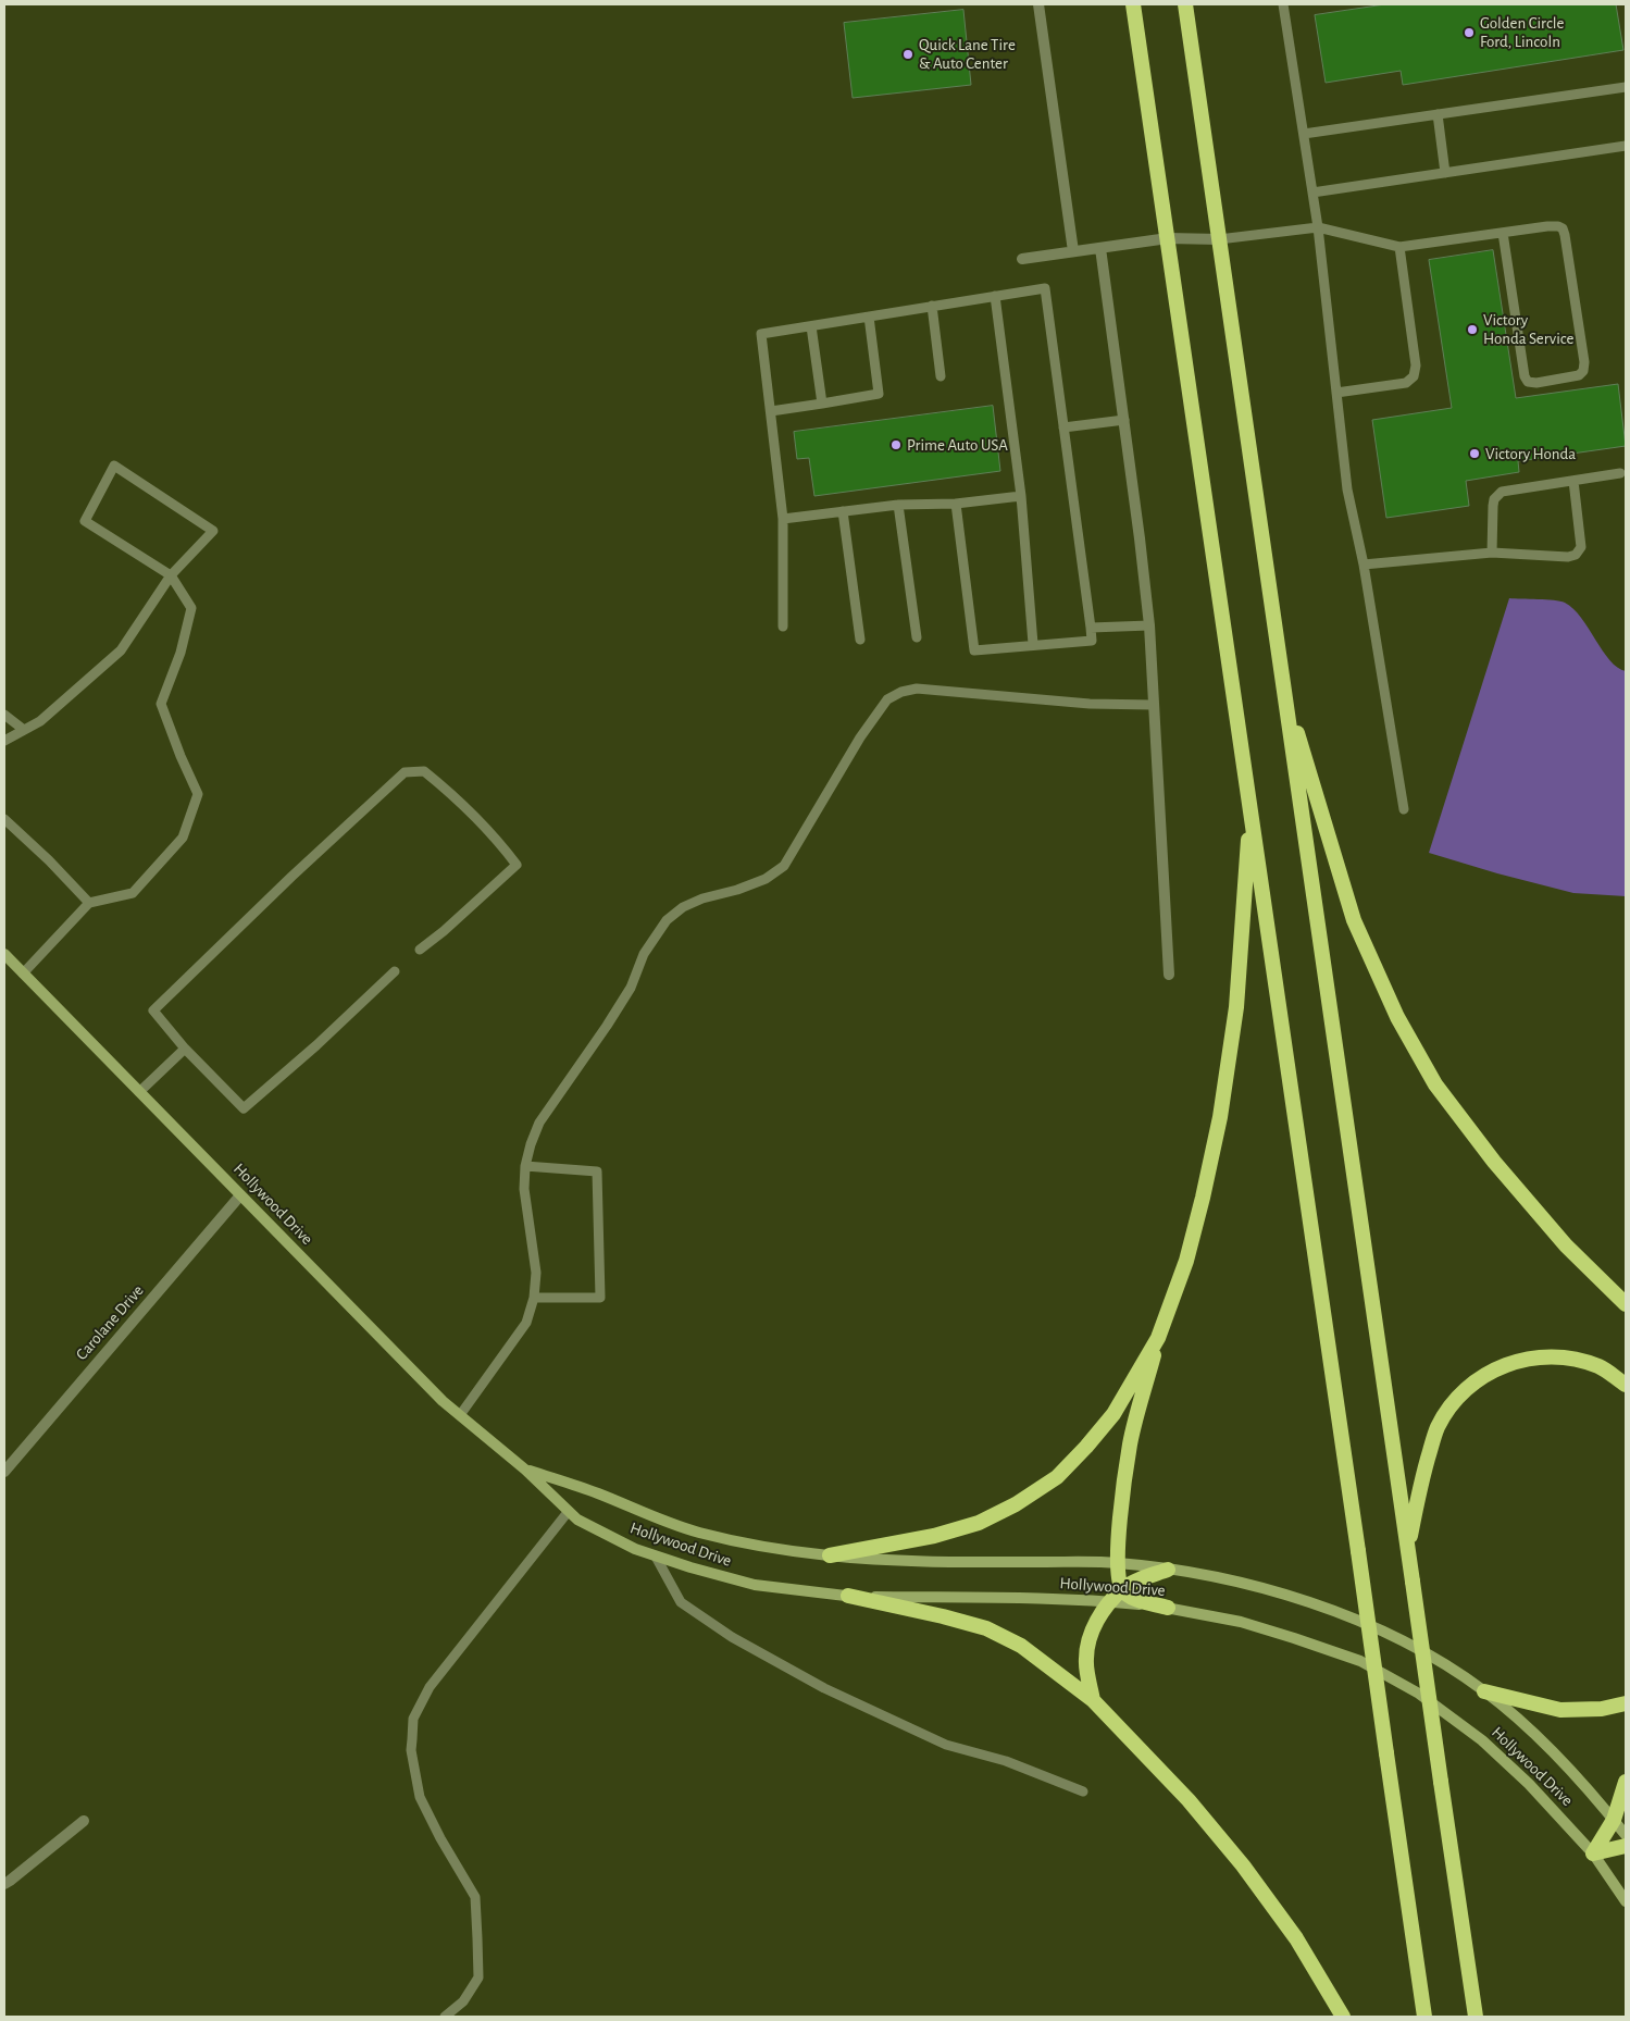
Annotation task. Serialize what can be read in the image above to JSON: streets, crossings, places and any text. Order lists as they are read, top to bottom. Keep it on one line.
{"streets":{"main road":["Hollywood Drive"],"street":["Carolane Drive"]},"crossings":[["Hollywood Drive","Carolane Drive"]],"places":["Golden Circle Ford, Lincoln","Quick Lane Tire & Auto Center","Victory Honda Service","Prime Auto USA","Victory Honda"]}
